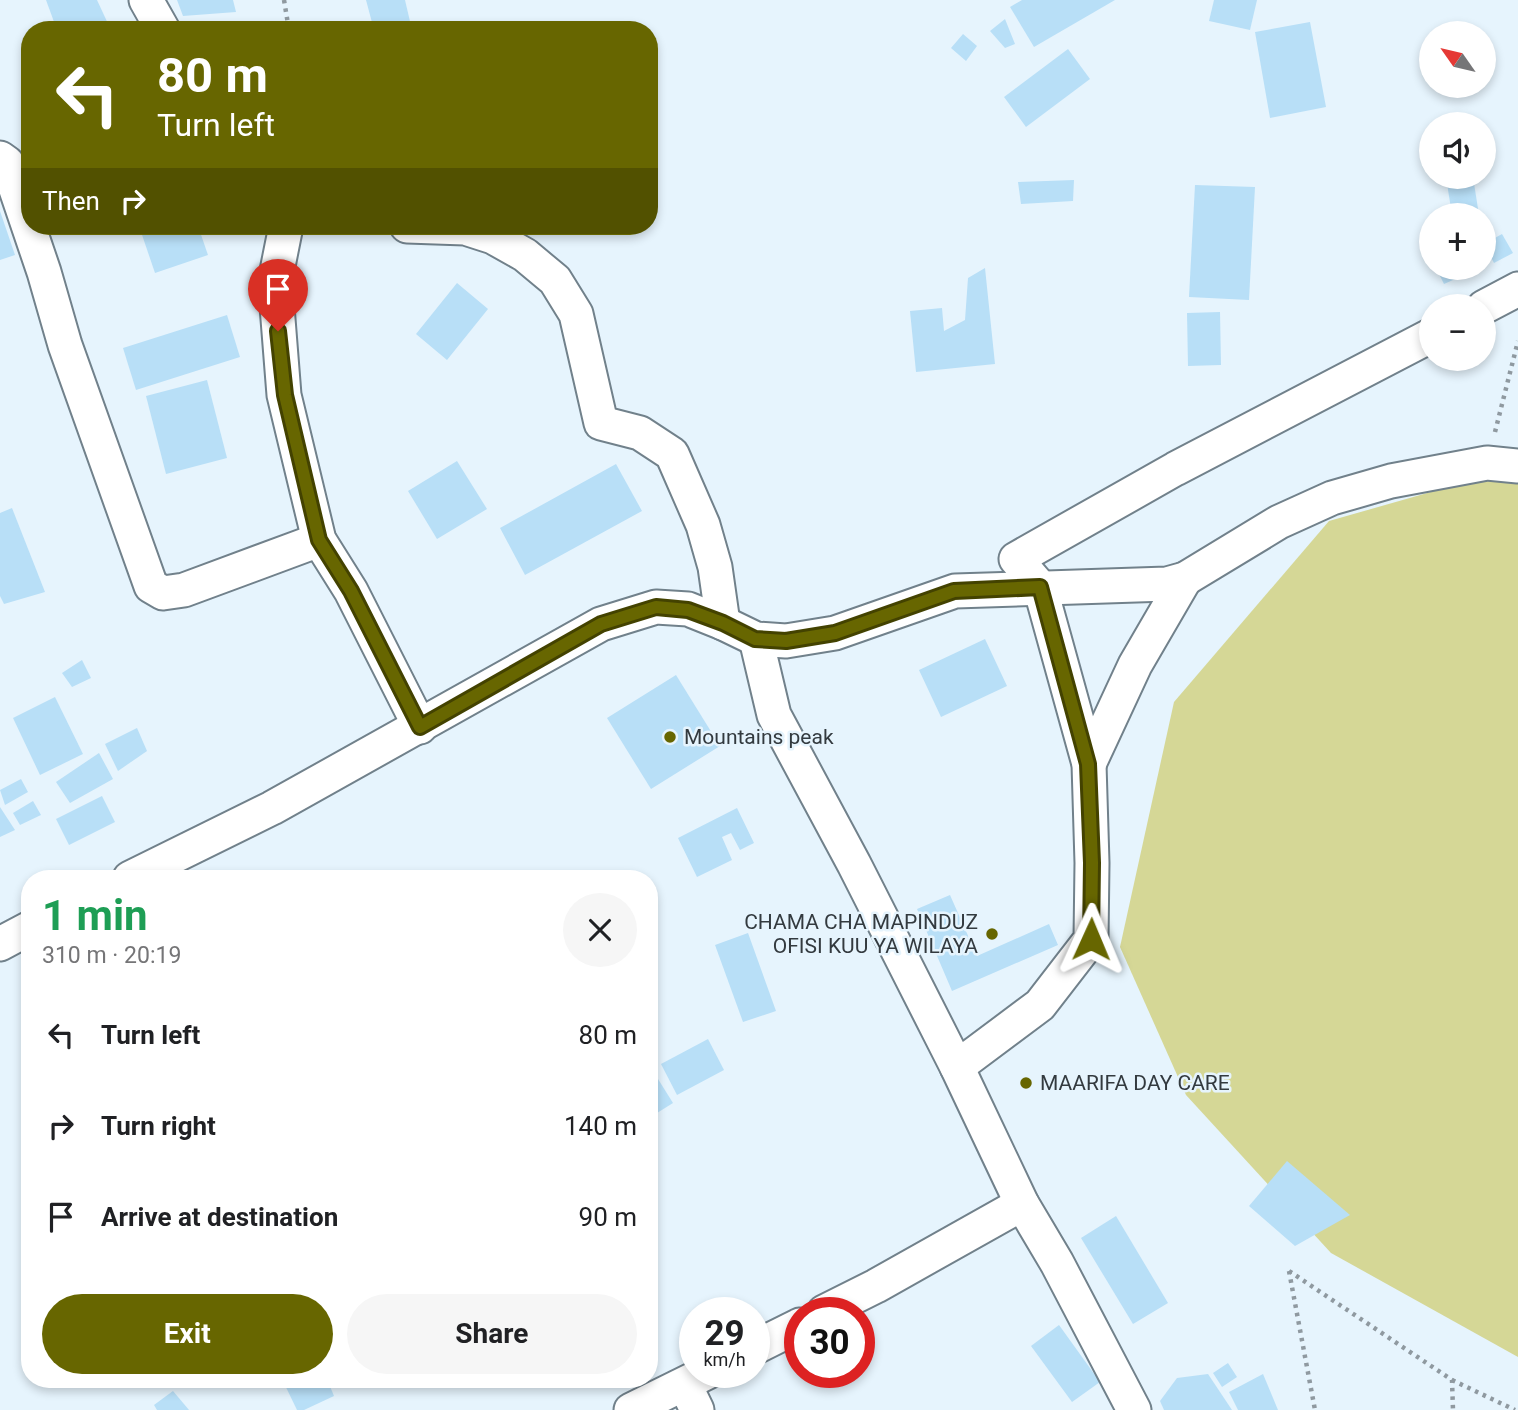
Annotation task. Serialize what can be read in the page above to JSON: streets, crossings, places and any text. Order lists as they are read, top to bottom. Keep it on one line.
{"places":["Mountains peak","CHAMA CHA MAPINDUZ OFISI KUU YA WILAYA","MAARIFA DAY CARE"],"north":"top left","page":{"map_buttons":["+","−"],"turn":["80 m","Turn left"],"then":"Then","heading":["1 min","310 m · 20:19"],"list":[{"name":"Turn left","value":"80 m"},{"name":"Turn right","value":"140 m"},{"name":"Arrive at destination","value":"90 m"}],"buttons":["Exit","Share"],"speed":"29 km/h","limit":"30"}}
